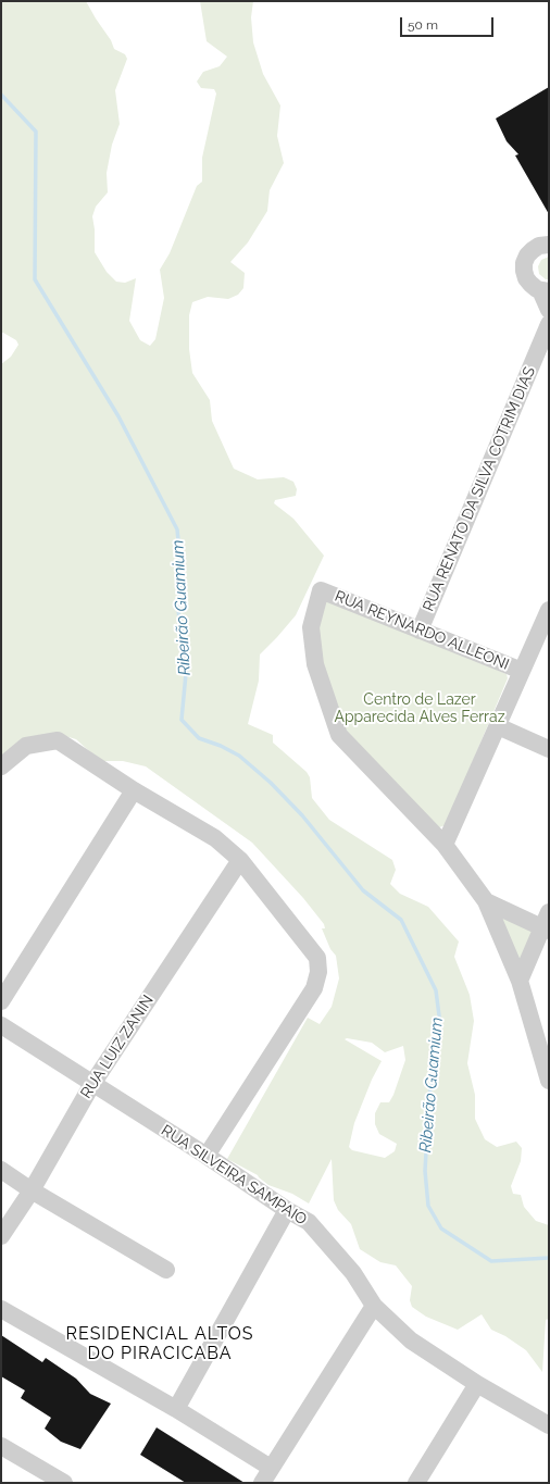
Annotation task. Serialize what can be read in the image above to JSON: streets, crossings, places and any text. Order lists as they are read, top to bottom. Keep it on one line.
{"streets":{"street":["RUA RENATO DA SILVA COTRIM DIAS","RUA REYNARDO ALLEONI","RUA LUIZ ZANIN","RUA SILVEIRA SAMPAIO"]},"crossings":[["RUA RENATO DA SILVA COTRIM DIAS","RUA REYNARDO ALLEONI"],["RUA LUIZ ZANIN","RUA SILVEIRA SAMPAIO"]],"districts":["RESIDENCIAL ALTOS DO PIRACICABA"],"water":["Ribeirão Guamium"],"parks":["Centro de Lazer Apparecida Alves Ferraz"],"scale_bar":"50 m"}
